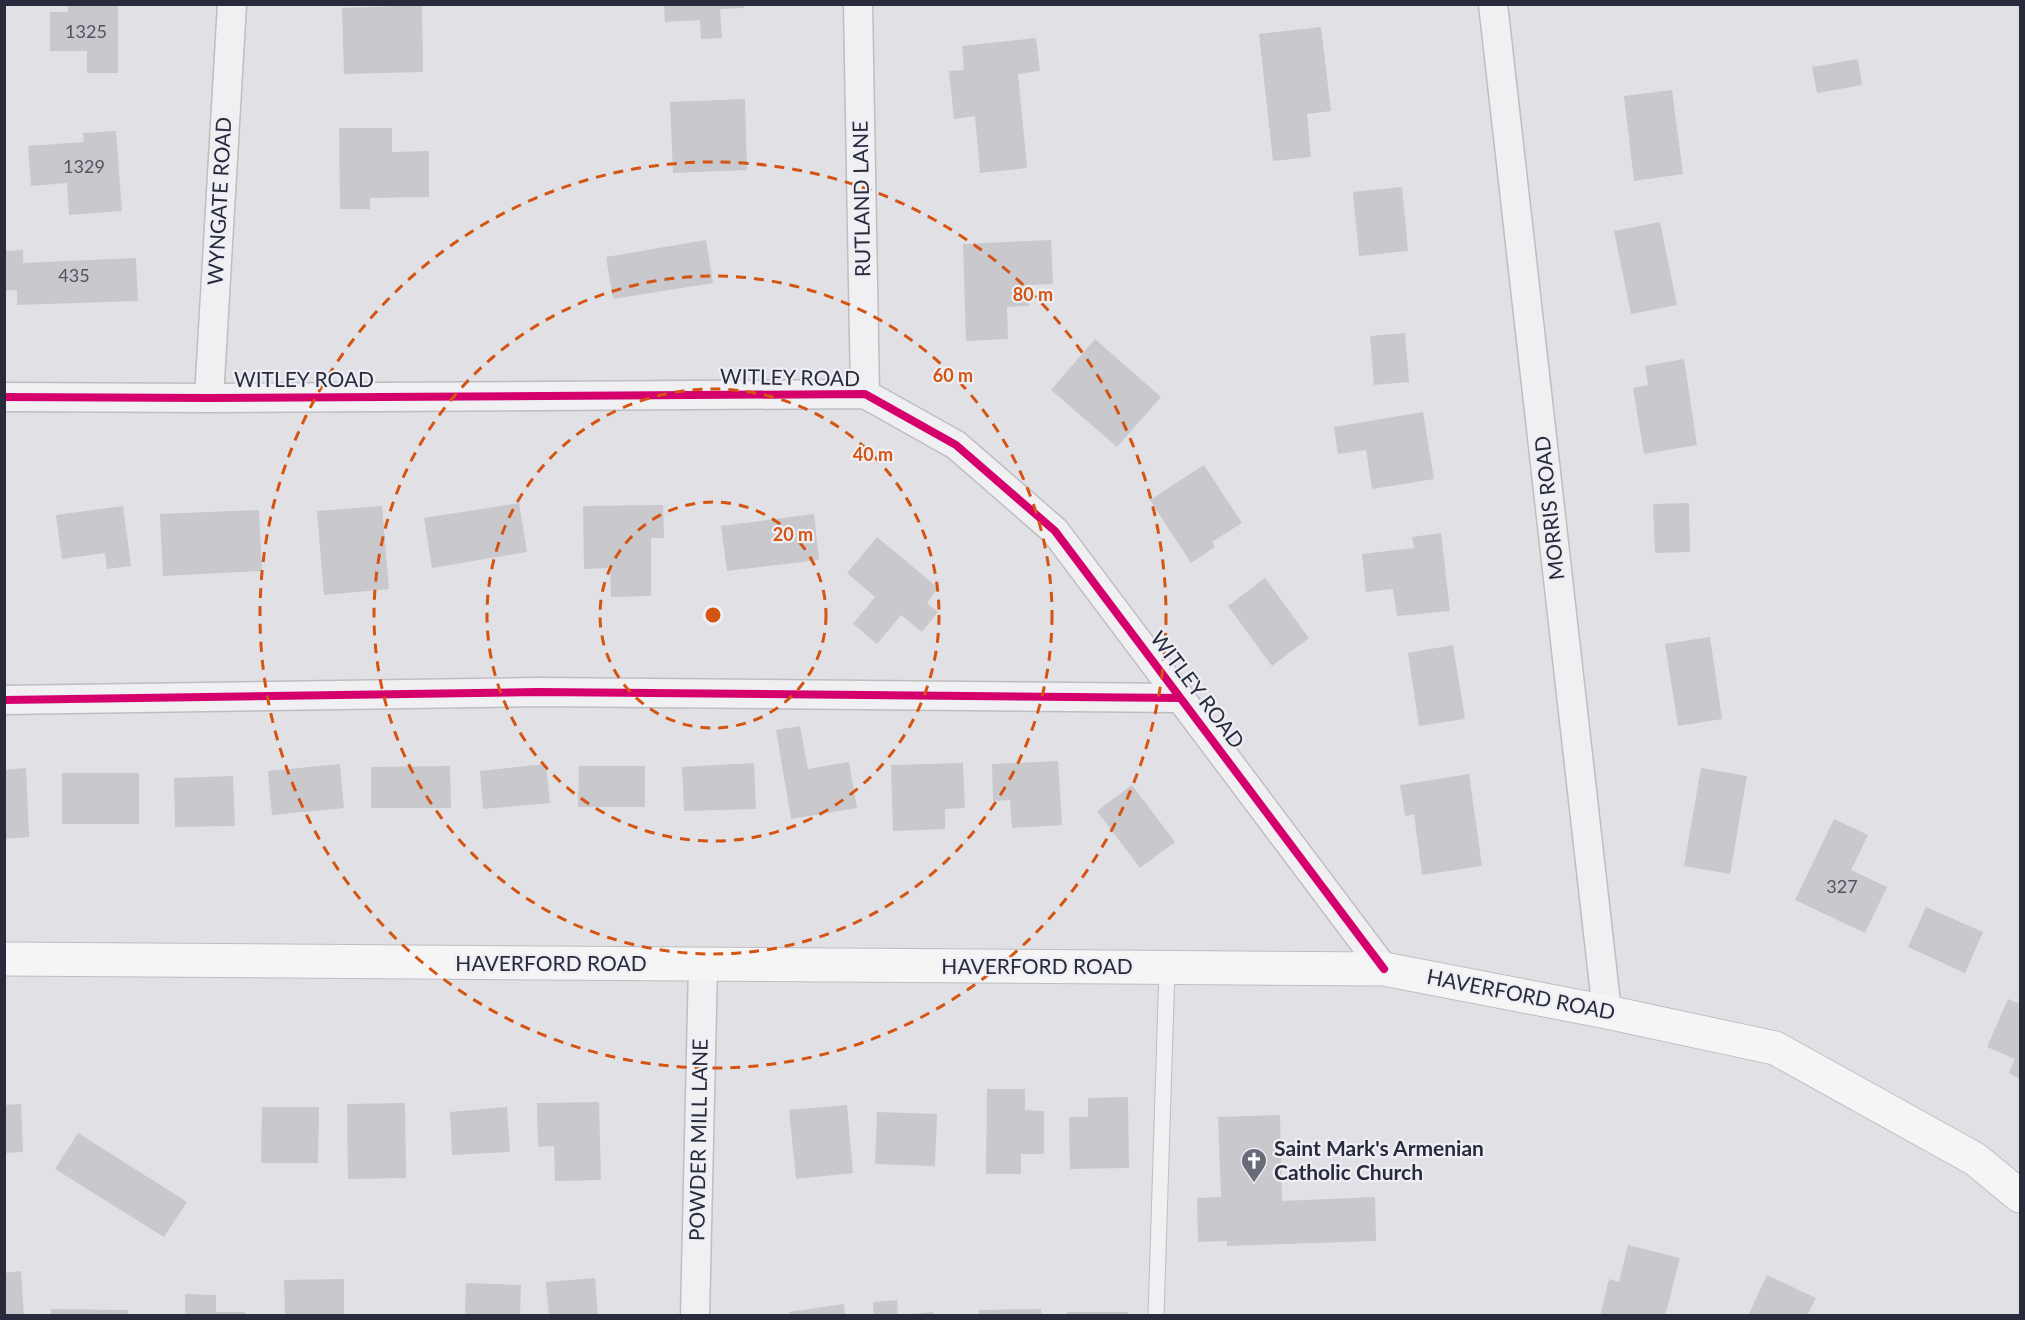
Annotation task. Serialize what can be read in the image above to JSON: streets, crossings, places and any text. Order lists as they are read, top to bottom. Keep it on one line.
{"streets":{"main road":["HAVERFORD ROAD"],"street":["RUTLAND LANE","WYNGATE ROAD","WITLEY ROAD","MORRIS ROAD","POWDER MILL LANE"]},"crossings":[["RUTLAND LANE","WITLEY ROAD"],["WYNGATE ROAD","WITLEY ROAD"],["WITLEY ROAD","HAVERFORD ROAD"],["MORRIS ROAD","HAVERFORD ROAD"],["HAVERFORD ROAD","POWDER MILL LANE"]],"places":{"church":["Saint Mark's Armenian Catholic Church"]},"house_numbers":["1325","1329","435","327"],"rings":["80 m","60 m","40 m","20 m"]}
